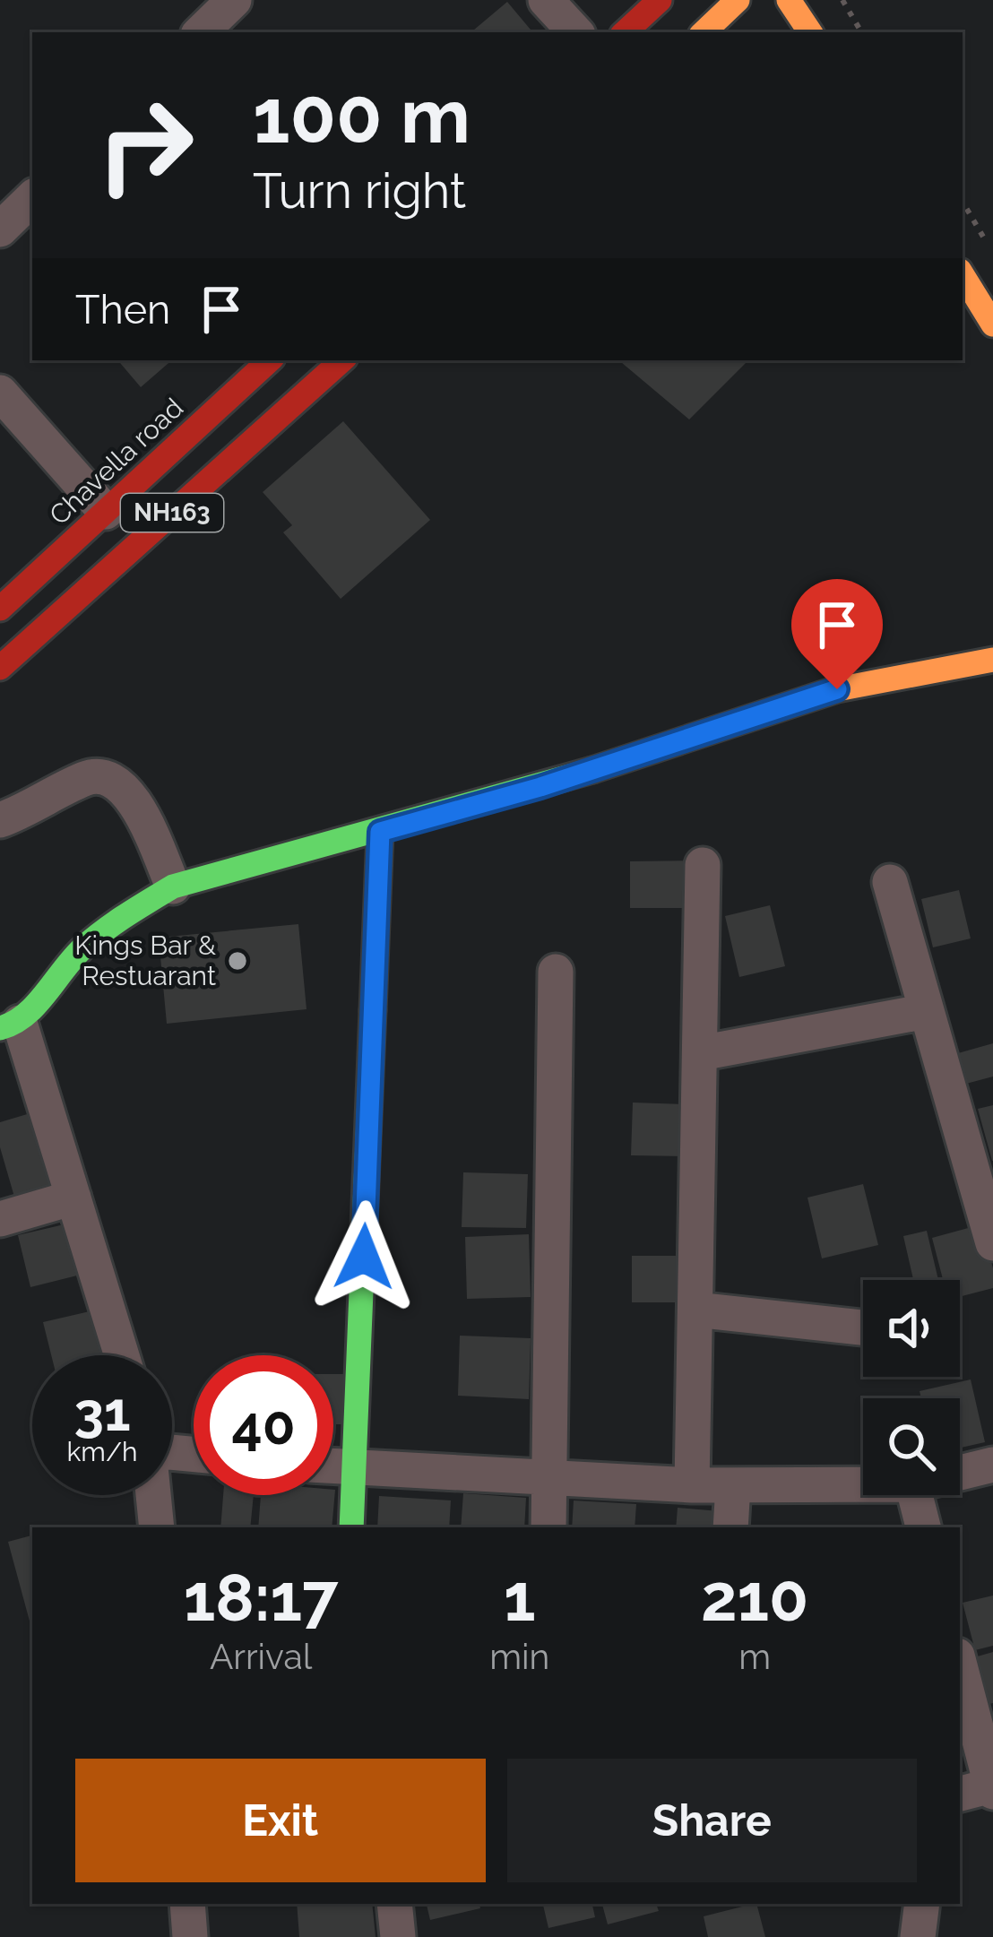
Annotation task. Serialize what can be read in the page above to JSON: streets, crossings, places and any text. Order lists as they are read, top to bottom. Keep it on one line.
{"streets":{"main road":["Chavella road","NH163"]},"places":["Kings Bar & Restuarant"],"page":{"turn":["100 m","Turn right"],"then":"Then","speed":"31 km/h","limit":"40","eta":["18:17","Arrival","1","min","210","m"],"buttons":["Exit","Share"]}}
